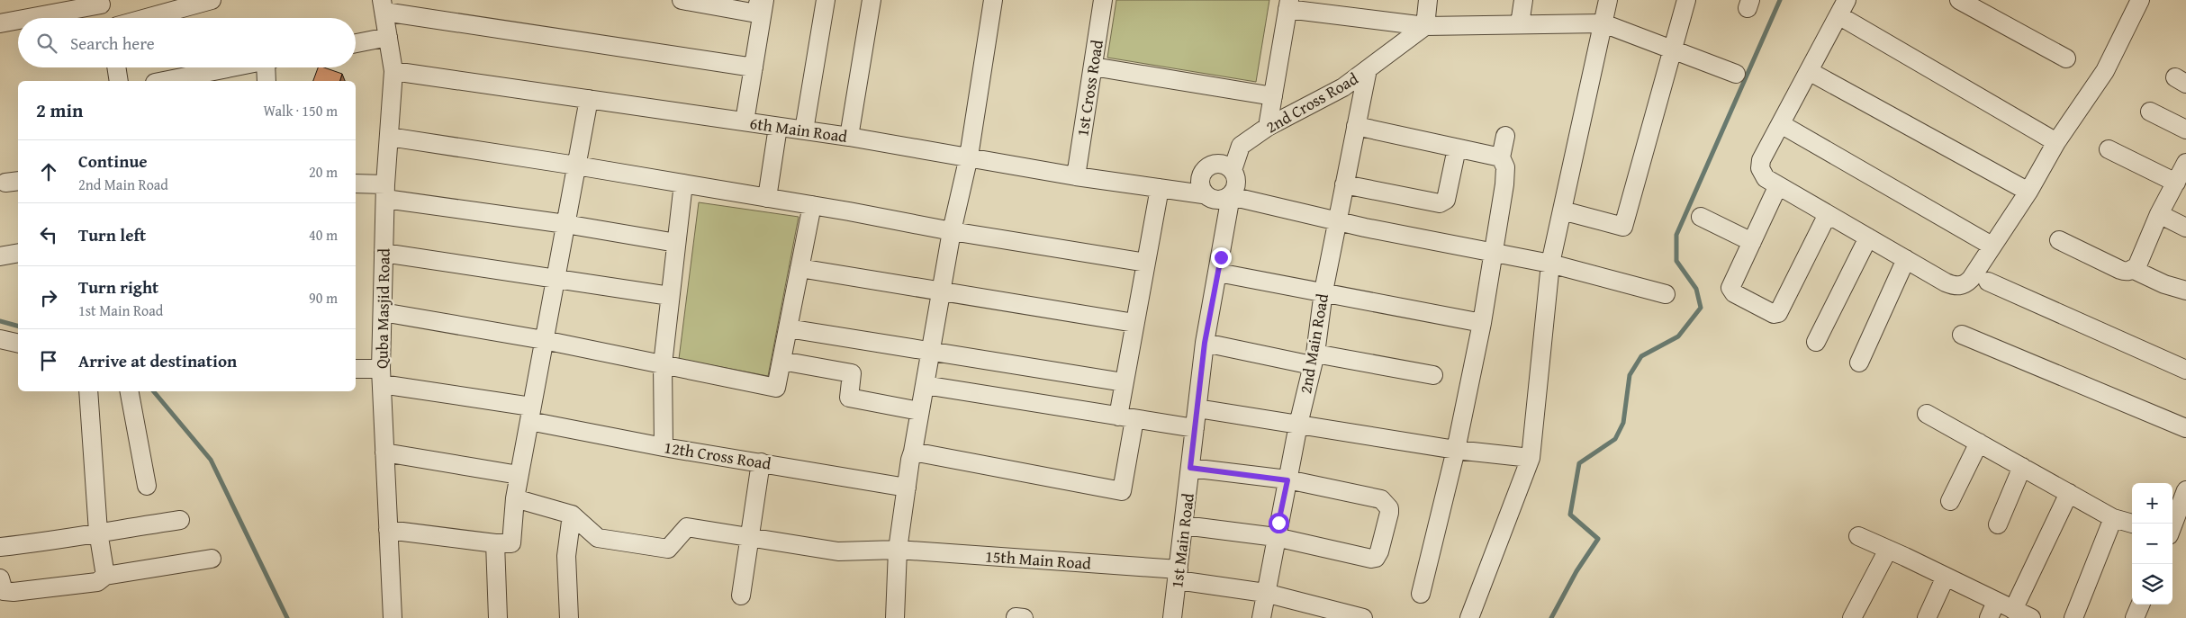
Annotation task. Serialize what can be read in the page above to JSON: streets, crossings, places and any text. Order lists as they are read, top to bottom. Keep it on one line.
{"streets":{"street":["1st Cross Road","2nd Cross Road","6th Main Road","Quba Masjid Road","2nd Main Road","12th Cross Road","1st Main Road","15th Main Road"]},"crossings":[["1st Cross Road","6th Main Road"],["2nd Cross Road","6th Main Road"],["2nd Cross Road","2nd Main Road"],["2nd Cross Road","1st Main Road"],["6th Main Road","Quba Masjid Road"],["6th Main Road","1st Main Road"],["Quba Masjid Road","12th Cross Road"],["2nd Main Road","15th Main Road"],["1st Main Road","15th Main Road"]],"page":{"search":"Search here","heading":["2 min","Walk · 150 m"],"list":[["Continue","2nd Main Road","20 m"],["Turn left","40 m"],["Turn right","1st Main Road","90 m"],"Arrive at destination"],"map_buttons":["+","−"]}}
